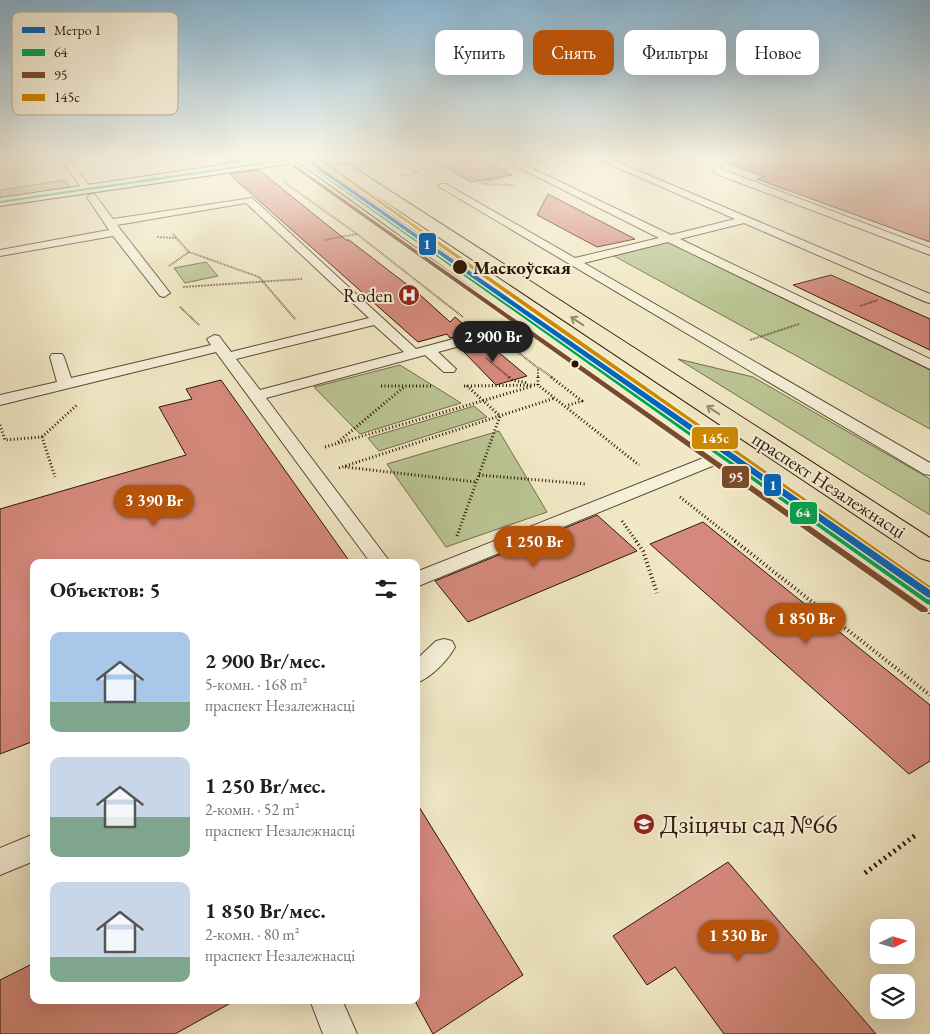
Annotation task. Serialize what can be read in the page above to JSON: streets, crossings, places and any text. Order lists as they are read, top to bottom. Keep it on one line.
{"streets":{"main road":["праспект Незалежнасці"]},"places":{"other":["Маскоўская"],"hospital":["Roden"],"school or university":["Дзіцячы сад №66"]},"lines":["metro line 1","transit line 64","transit line 95","transit line 145с"],"legend":["Метро 1","64","95","145с"],"north":"right","page":{"chip":["Купить","Снять","Фильтры","Новое"],"price":["2 900 Br","3 390 Br","1 250 Br","1 850 Br","1 530 Br"],"heading":"Объектов: 5","list":[{"name":"2 900 Br/мес.","note":"5-комн. · 168 m² · праспект Незалежнасці"},{"name":"1 250 Br/мес.","note":"2-комн. · 52 m² · праспект Незалежнасці"},{"name":"1 850 Br/мес.","note":"2-комн. · 80 m² · праспект Незалежнасці"}]}}
